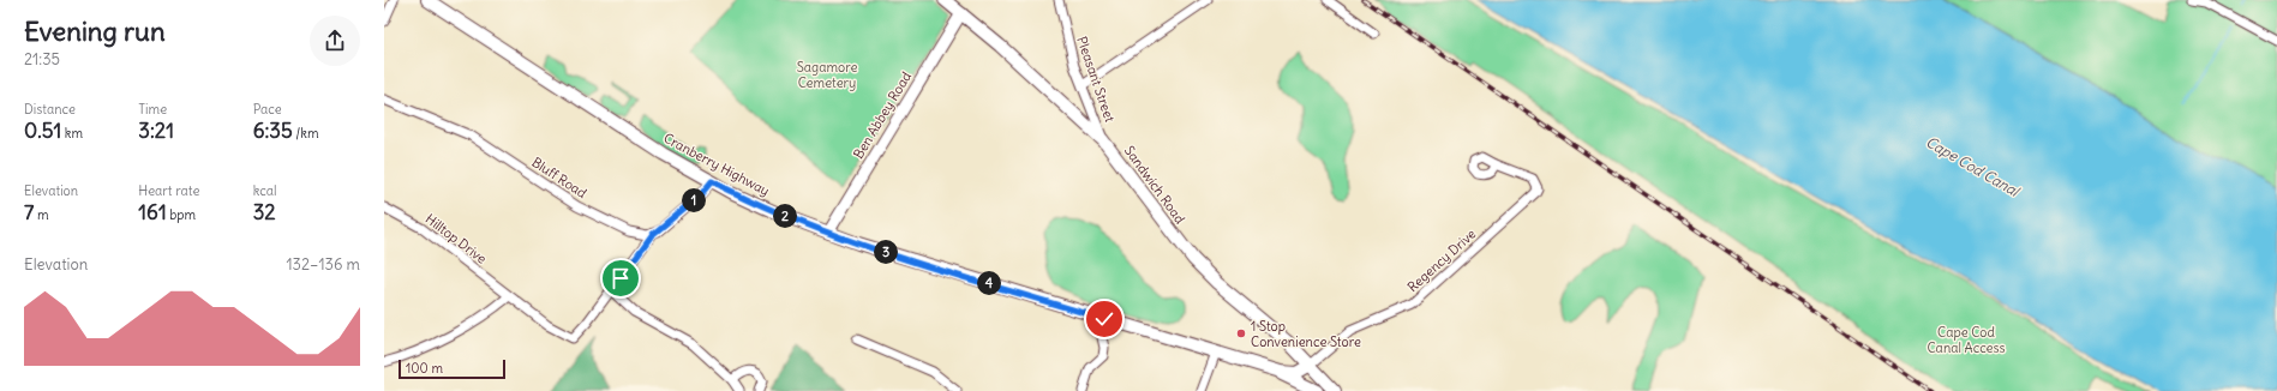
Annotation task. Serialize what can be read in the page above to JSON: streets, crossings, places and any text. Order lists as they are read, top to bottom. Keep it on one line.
{"streets":{"main road":["Cranberry Highway","Sandwich Road"],"street":["Pleasant Street","Ben Abbey Road","Bluff Road","Hilltop Drive","Regency Drive"]},"crossings":[["Pleasant Street","Sandwich Road"],["Ben Abbey Road","Cranberry Highway"],["Ben Abbey Road","Sandwich Road"],["Cranberry Highway","Sandwich Road"],["Cranberry Highway","Regency Drive"],["Bluff Road","Hilltop Drive"],["Sandwich Road","Regency Drive"]],"water":["Cape Cod Canal"],"parks":["Sagamore Cemetery","Cape Cod Canal Access"],"places":["1 Stop Convenience Store"],"scale_bar":"100 m","page":{"heading":["Evening run","21:35"],"stats":[["Distance","0.51 km"],["Time","3:21"],["Pace","6:35 /km"],["Elevation","7 m"],["Heart rate","161 bpm"],["kcal","32"]],"pins":["1","2","3","4"],"chart":["Elevation","132–136 m"],"scale":"100 m"}}
